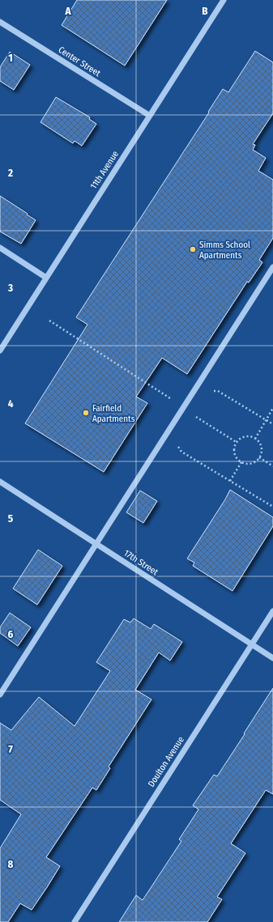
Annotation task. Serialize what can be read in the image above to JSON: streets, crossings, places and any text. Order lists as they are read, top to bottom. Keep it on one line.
{"streets":{"street":["Center Street","11th Avenue","17th Street","Doulton Avenue"]},"crossings":[["Center Street","11th Avenue"],["17th Street","Doulton Avenue"]],"places":["Simms School Apartments","Fairfield Apartments"],"grid":{"columns":["A","B"],"rows":["1","2","3","4","5","6","7","8"]}}
